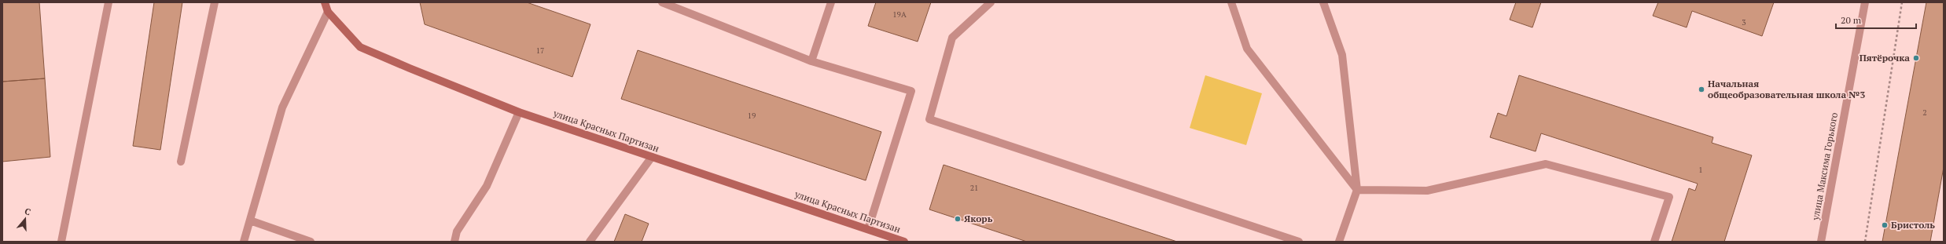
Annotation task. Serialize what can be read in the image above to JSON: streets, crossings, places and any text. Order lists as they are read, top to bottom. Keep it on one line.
{"streets":{"main road":["улица Красных Партизан"],"street":["улица Максима Горького"]},"places":["Пятёрочка","Начальная общеобразовательная школа №3","Якорь","Бристоль"],"house_numbers":["19А","3","17","2","19","1","21"],"scale_bar":"20 m","north":"top"}
